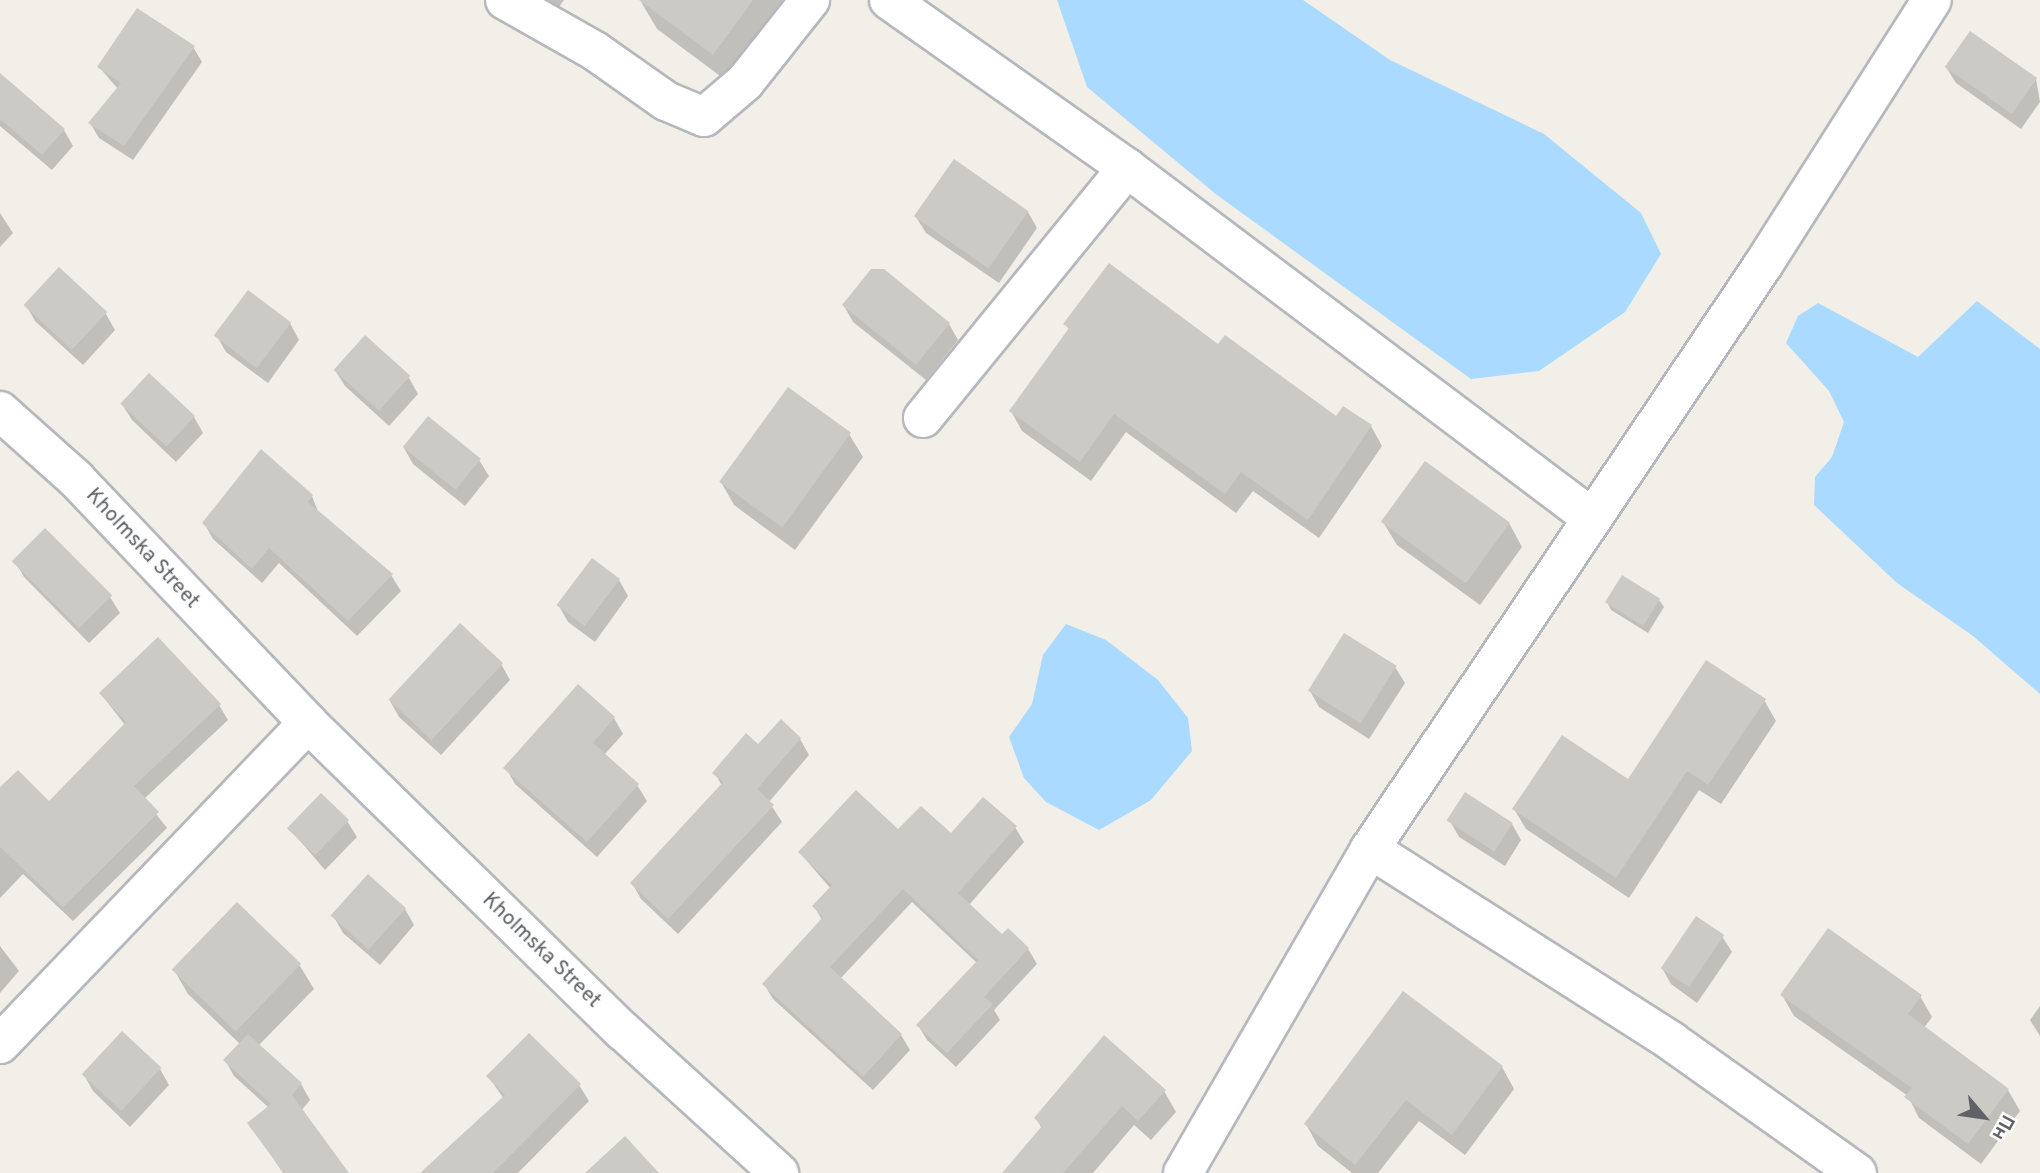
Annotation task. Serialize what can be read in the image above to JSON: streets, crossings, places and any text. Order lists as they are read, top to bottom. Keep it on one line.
{"streets":{"street":["Kholmska Street"]},"north":"bottom right"}
